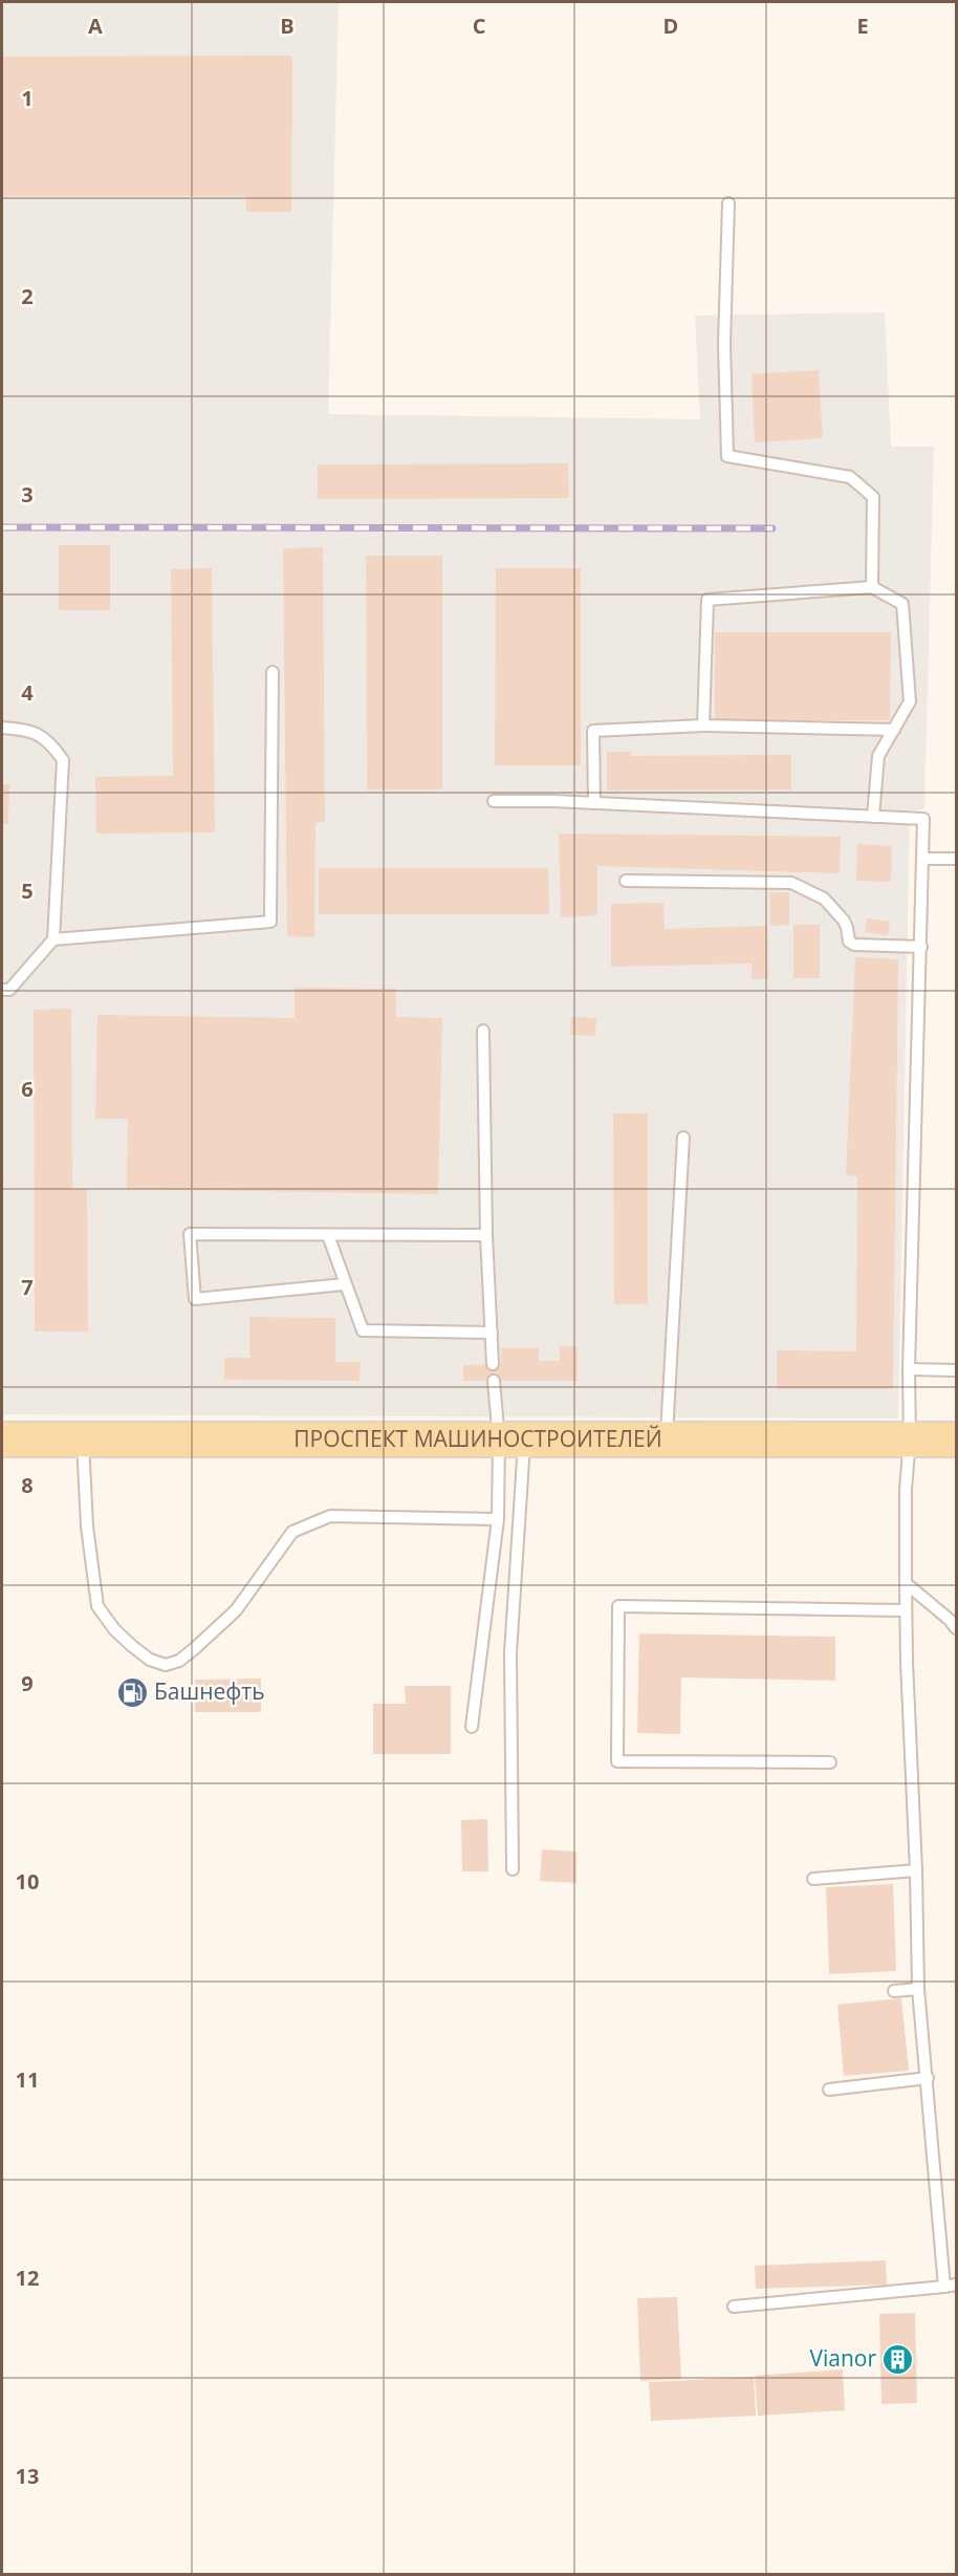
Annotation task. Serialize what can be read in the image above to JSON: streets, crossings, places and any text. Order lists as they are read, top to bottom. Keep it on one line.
{"streets":{"main road":["ПРОСПЕКТ МАШИНОСТРОИТЕЛЕЙ"]},"places":{"fuel station":["Башнефть"],"building":["Vianor"]},"grid":{"columns":["A","B","C","D","E"],"rows":["1","2","3","4","5","6","7","8","9","10","11","12","13"]}}
